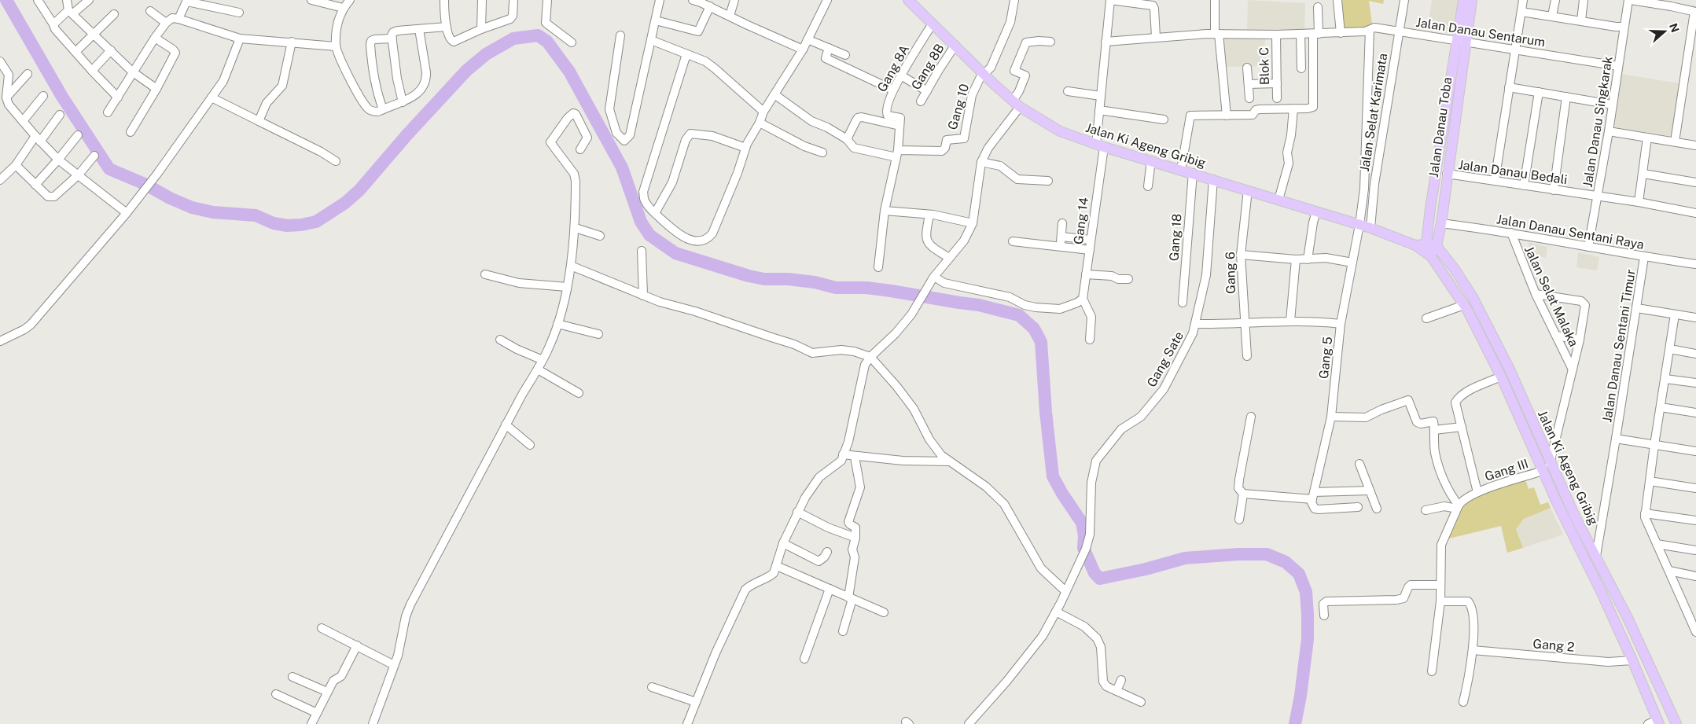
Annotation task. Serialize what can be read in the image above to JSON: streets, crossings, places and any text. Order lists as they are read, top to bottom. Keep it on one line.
{"streets":{"main road":["Jalan Danau Toba","Jalan Ki Ageng Gribig"],"street":["Jalan Danau Sentarum","Blok C","Gang 8B","Gang 8A","Gang 10","Jalan Selat Karimata","Jalan Danau Singkarak","Jalan Danau Bedali","Gang 14","Jalan Danau Sentani Raya","Gang 18","Gang 6","Jalan Selat Malaka","Jalan Danau Sentani Timur","Gang 5","Gang Sate","Gang III","Gang 2"]},"crossings":[["Jalan Danau Sentarum","Blok C"],["Jalan Danau Sentarum","Jalan Selat Karimata"],["Jalan Danau Sentarum","Jalan Danau Singkarak"],["Jalan Danau Sentarum","Jalan Danau Toba"],["Jalan Danau Sentarum","Gang 14"],["Jalan Danau Sentarum","Gang 5"],["Gang 8B","Jalan Ki Ageng Gribig"],["Gang 8A","Jalan Ki Ageng Gribig"],["Gang 10","Jalan Ki Ageng Gribig"],["Jalan Selat Karimata","Jalan Ki Ageng Gribig"],["Jalan Danau Singkarak","Jalan Danau Bedali"],["Jalan Danau Singkarak","Jalan Danau Sentani Raya"],["Jalan Danau Toba","Jalan Ki Ageng Gribig"],["Jalan Danau Toba","Jalan Danau Bedali"],["Jalan Danau Toba","Jalan Danau Sentani Raya"],["Jalan Ki Ageng Gribig","Gang 14"],["Jalan Ki Ageng Gribig","Gang 18"],["Jalan Ki Ageng Gribig","Gang 6"],["Jalan Ki Ageng Gribig","Jalan Danau Sentani Timur"],["Jalan Ki Ageng Gribig","Gang 5"],["Jalan Ki Ageng Gribig","Gang Sate"],["Jalan Ki Ageng Gribig","Gang III"],["Jalan Ki Ageng Gribig","Gang 2"],["Jalan Danau Sentani Raya","Jalan Selat Malaka"],["Jalan Danau Sentani Raya","Jalan Danau Sentani Timur"]],"north":"right"}
